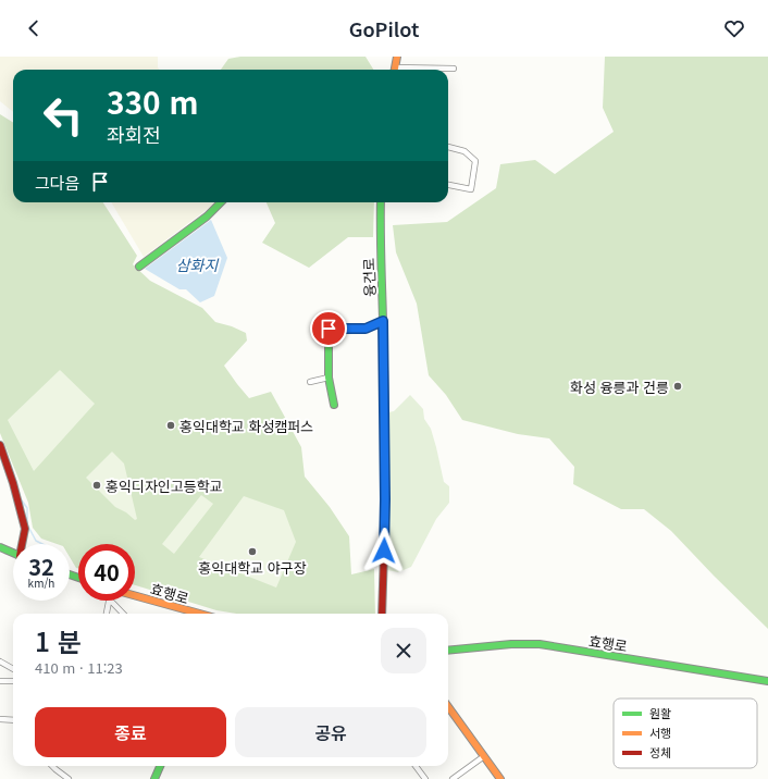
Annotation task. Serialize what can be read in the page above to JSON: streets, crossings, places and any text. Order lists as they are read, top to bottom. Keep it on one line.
{"streets":{"street":["융건로","효행로"]},"water":["삼화지"],"places":["화성 융릉과 건릉","홍익대학교 화성캠퍼스","홍익디자인고등학교","홍익대학교 야구장"],"legend":["원활","서행","정체"],"page":{"header":"GoPilot","turn":["330 m","좌회전"],"then":"그다음","speed":"32 km/h","limit":"40","heading":["1 분","410 m · 11:23"],"buttons":["종료","공유"]}}
